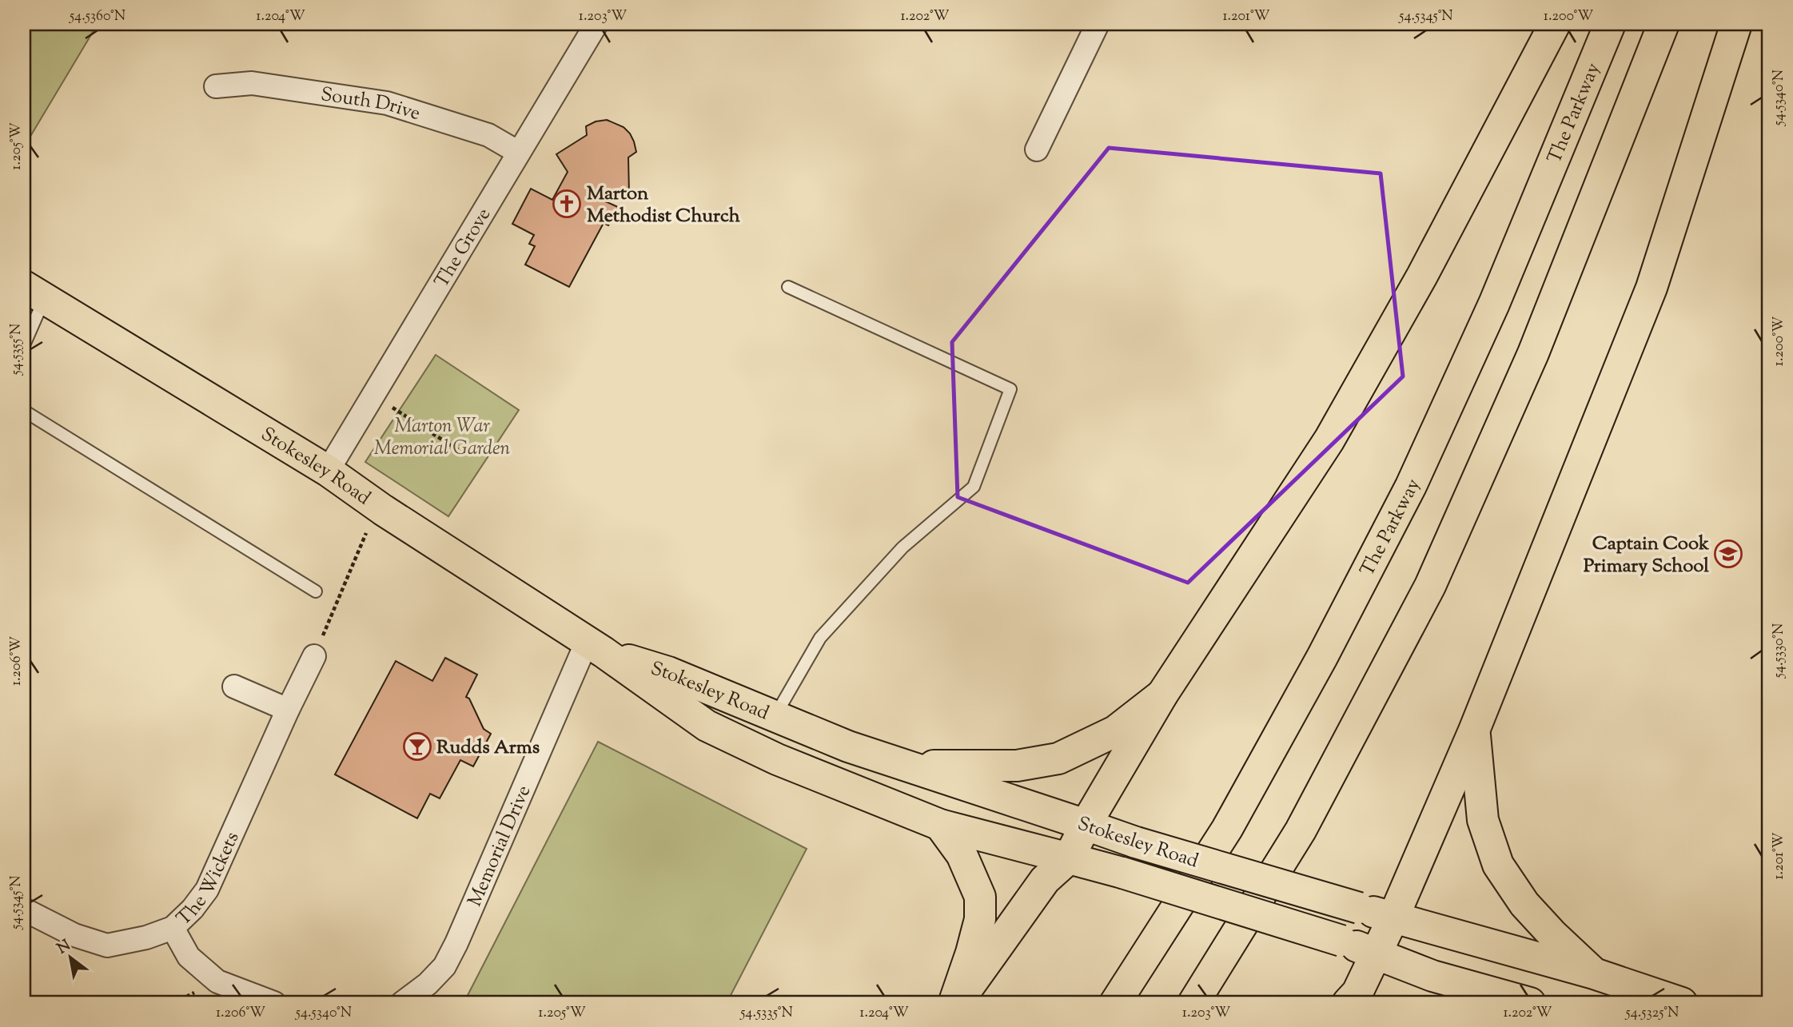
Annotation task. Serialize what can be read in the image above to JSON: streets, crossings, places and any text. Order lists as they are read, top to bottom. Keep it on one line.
{"streets":{"main road":["The Parkway","Stokesley Road"],"street":["South Drive","The Grove","Memorial Drive","The Wickets"]},"crossings":[["South Drive","The Grove"],["The Grove","Stokesley Road"],["Stokesley Road","Memorial Drive"]],"parks":["Marton War Memorial Garden"],"places":{"church":["Marton Methodist Church"],"school or university":["Captain Cook Primary School"],"bar":["Rudds Arms"]},"north":"top left","coordinates":["54.5360°N","1.204°W","1.203°W","1.202°W","1.201°W","54.5345°N","1.200°W","54.5340°N","1.205°W","54.5355°N","54.5330°N","1.206°W","54.5335°N","54.5325°N"]}
